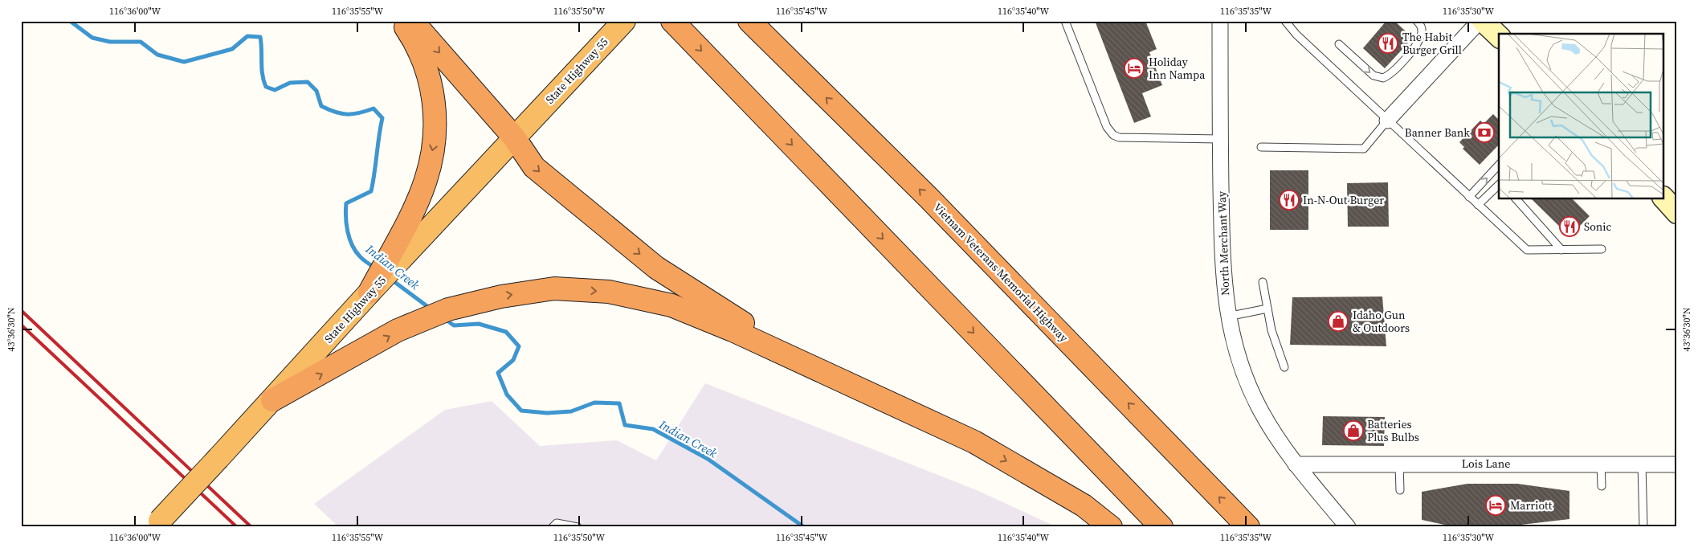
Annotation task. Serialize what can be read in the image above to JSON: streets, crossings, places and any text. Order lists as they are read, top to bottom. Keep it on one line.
{"streets":{"highway":["State Highway 55","Vietnam Veterans Memorial Highway"],"street":["North Merchant Way","Lois Lane"]},"crossings":[["North Merchant Way","Lois Lane"]],"water":["Indian Creek"],"places":{"restaurant":["The Habit Burger Grill","In-N-Out Burger","Sonic"],"hotel":["Holiday Inn Nampa","Marriott"],"bank":["Banner Bank"],"shop":["Idaho Gun & Outdoors","Batteries Plus Bulbs"]},"coordinates":["116°36'00\"W","116°35'55\"W","116°35'50\"W","116°35'45\"W","116°35'40\"W","116°35'35\"W","116°35'30\"W","43°36'30\"N"]}
